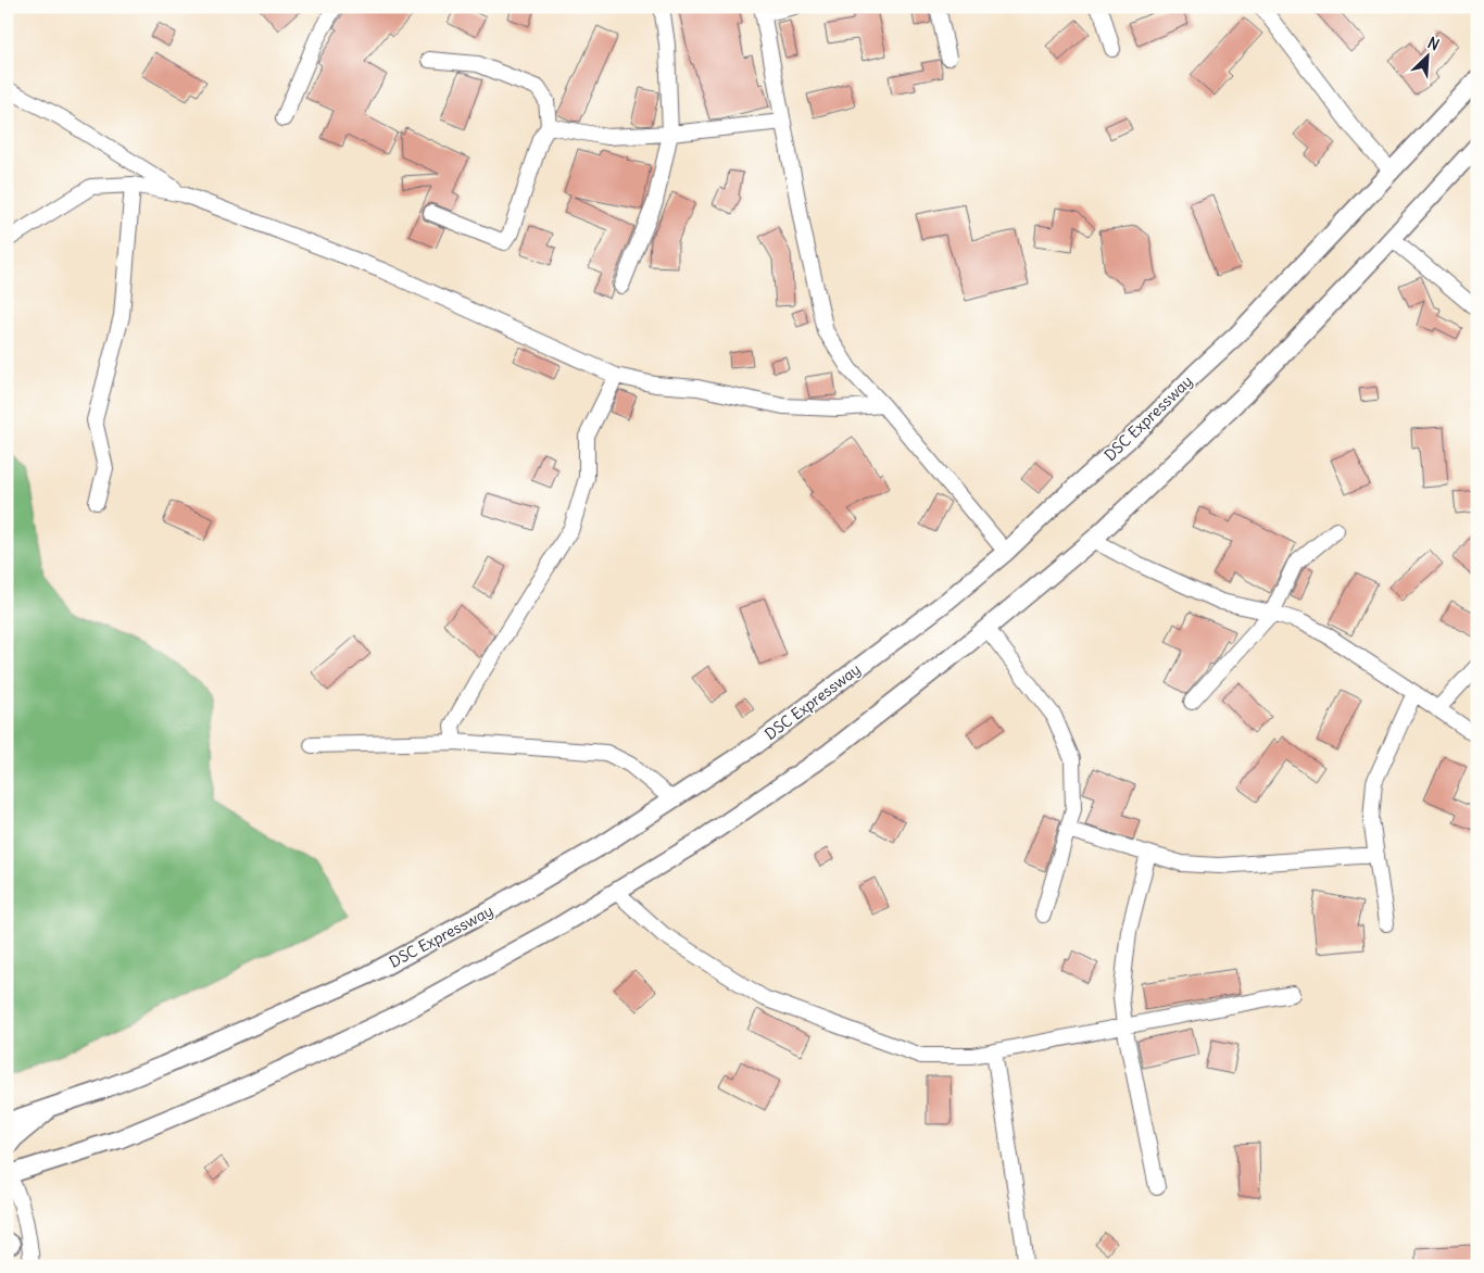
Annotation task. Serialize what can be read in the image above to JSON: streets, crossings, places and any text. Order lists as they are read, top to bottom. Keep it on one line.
{"streets":{"main road":["DSC Expressway"]},"north":"top right"}
